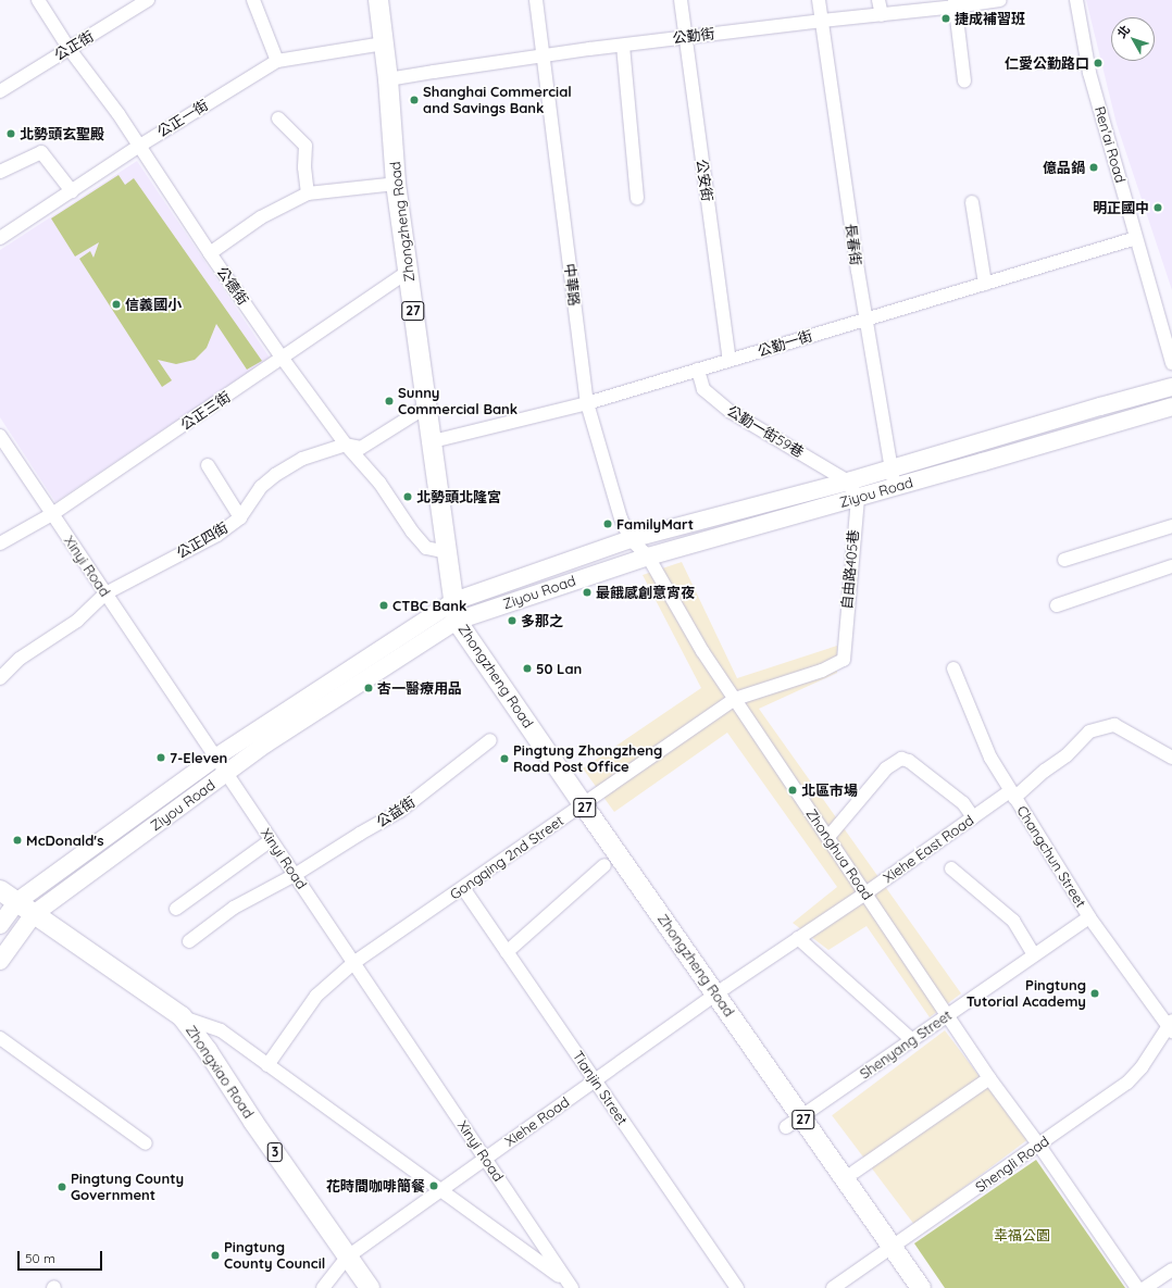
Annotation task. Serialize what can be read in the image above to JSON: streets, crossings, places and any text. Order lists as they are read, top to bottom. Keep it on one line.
{"streets":{"main road":["Zhongzheng Road","27","Zhongxiao Road","3"],"street":["公勤街","公正街","公正一街","Ren'ai Road","公安街","長春街","中華路","公德街","公勤一街","公正三街","公勤一街59巷","Ziyou Road","公正四街","Xinyi Road","自由路405巷","公益街","Xiehe East Road","Zhonghua Road","Changchun Street","Gongqing 2nd Street","Shenyang Street","Tianjin Street","Xiehe Road","Shengli Road"]},"crossings":[["公勤街","公安街"],["公勤街","Zhongzheng Road"],["公勤街","長春街"],["公勤街","中華路"],["公正街","公德街"],["公正一街","Zhongzheng Road"],["公正一街","公德街"],["Ren'ai Road","公勤一街"],["公安街","公勤一街"],["Zhongzheng Road","公德街"],["Zhongzheng Road","公勤一街"],["Zhongzheng Road","公正三街"],["Zhongzheng Road","Ziyou Road"],["Zhongzheng Road","公正四街"],["Zhongzheng Road","Xiehe East Road"],["Zhongzheng Road","Gongqing 2nd Street"],["Zhongzheng Road","Shenyang Street"],["Zhongzheng Road","Xiehe Road"],["Zhongzheng Road","Shengli Road"],["長春街","公勤一街"],["長春街","Ziyou Road"],["中華路","公勤一街"],["中華路","Ziyou Road"],["中華路","Zhonghua Road"],["公德街","公正三街"],["公德街","公正四街"],["公勤一街","公勤一街59巷"],["公正三街","Xinyi Road"],["公勤一街59巷","Ziyou Road"],["Ziyou Road","Xinyi Road"],["Ziyou Road","自由路405巷"],["Ziyou Road","Zhonghua Road"],["Ziyou Road","Zhongxiao Road"],["公正四街","Xinyi Road"],["Xinyi Road","公益街"],["Xinyi Road","Gongqing 2nd Street"],["Xinyi Road","Zhongxiao Road"],["Xinyi Road","Xiehe Road"],["自由路405巷","Gongqing 2nd Street"],["Xiehe East Road","Zhonghua Road"],["Xiehe East Road","Changchun Street"],["Xiehe East Road","Xiehe Road"],["Zhonghua Road","Gongqing 2nd Street"],["Zhonghua Road","Shenyang Street"],["Zhonghua Road","Shengli Road"],["Changchun Street","Shenyang Street"],["Changchun Street","Shengli Road"],["Gongqing 2nd Street","Tianjin Street"],["Zhongxiao Road","Xiehe Road"],["Tianjin Street","Xiehe Road"]],"parks":["幸福公園"],"places":["捷成補習班","仁愛公勤路口","Shanghai Commercial and Savings Bank","北勢頭玄聖殿","億品鍋","明正國中","信義國小","Sunny Commercial Bank","北勢頭北隆宮","FamilyMart","最餓感創意宵夜","CTBC Bank","多那之","50 Lan","杏一醫療用品","7-Eleven","Pingtung Zhongzheng Road Post Office","北區市場","McDonald's","Pingtung Tutorial Academy","花時間咖啡簡餐","Pingtung County Government","Pingtung County Council"],"scale_bar":"50 m","north":"top left"}
